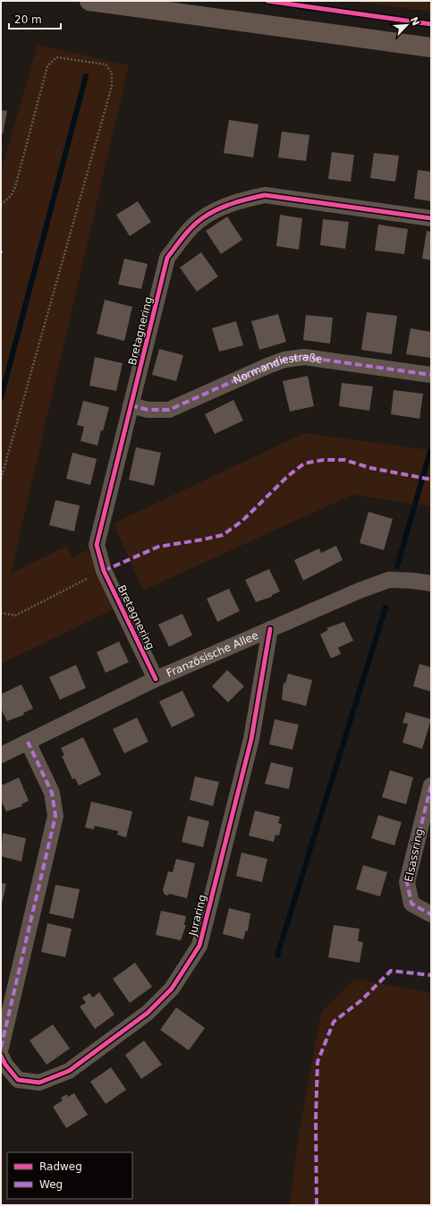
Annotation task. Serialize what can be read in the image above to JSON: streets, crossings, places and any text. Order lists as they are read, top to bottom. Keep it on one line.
{"streets":{"street":["Bretagnering","Normandiestraße","Französische Allee","Elsassring","Juraring"]},"crossings":[["Bretagnering","Normandiestraße"],["Bretagnering","Französische Allee"],["Französische Allee","Juraring"]],"legend":["Radweg","Weg"],"scale_bar":"20 m","north":"top right"}
